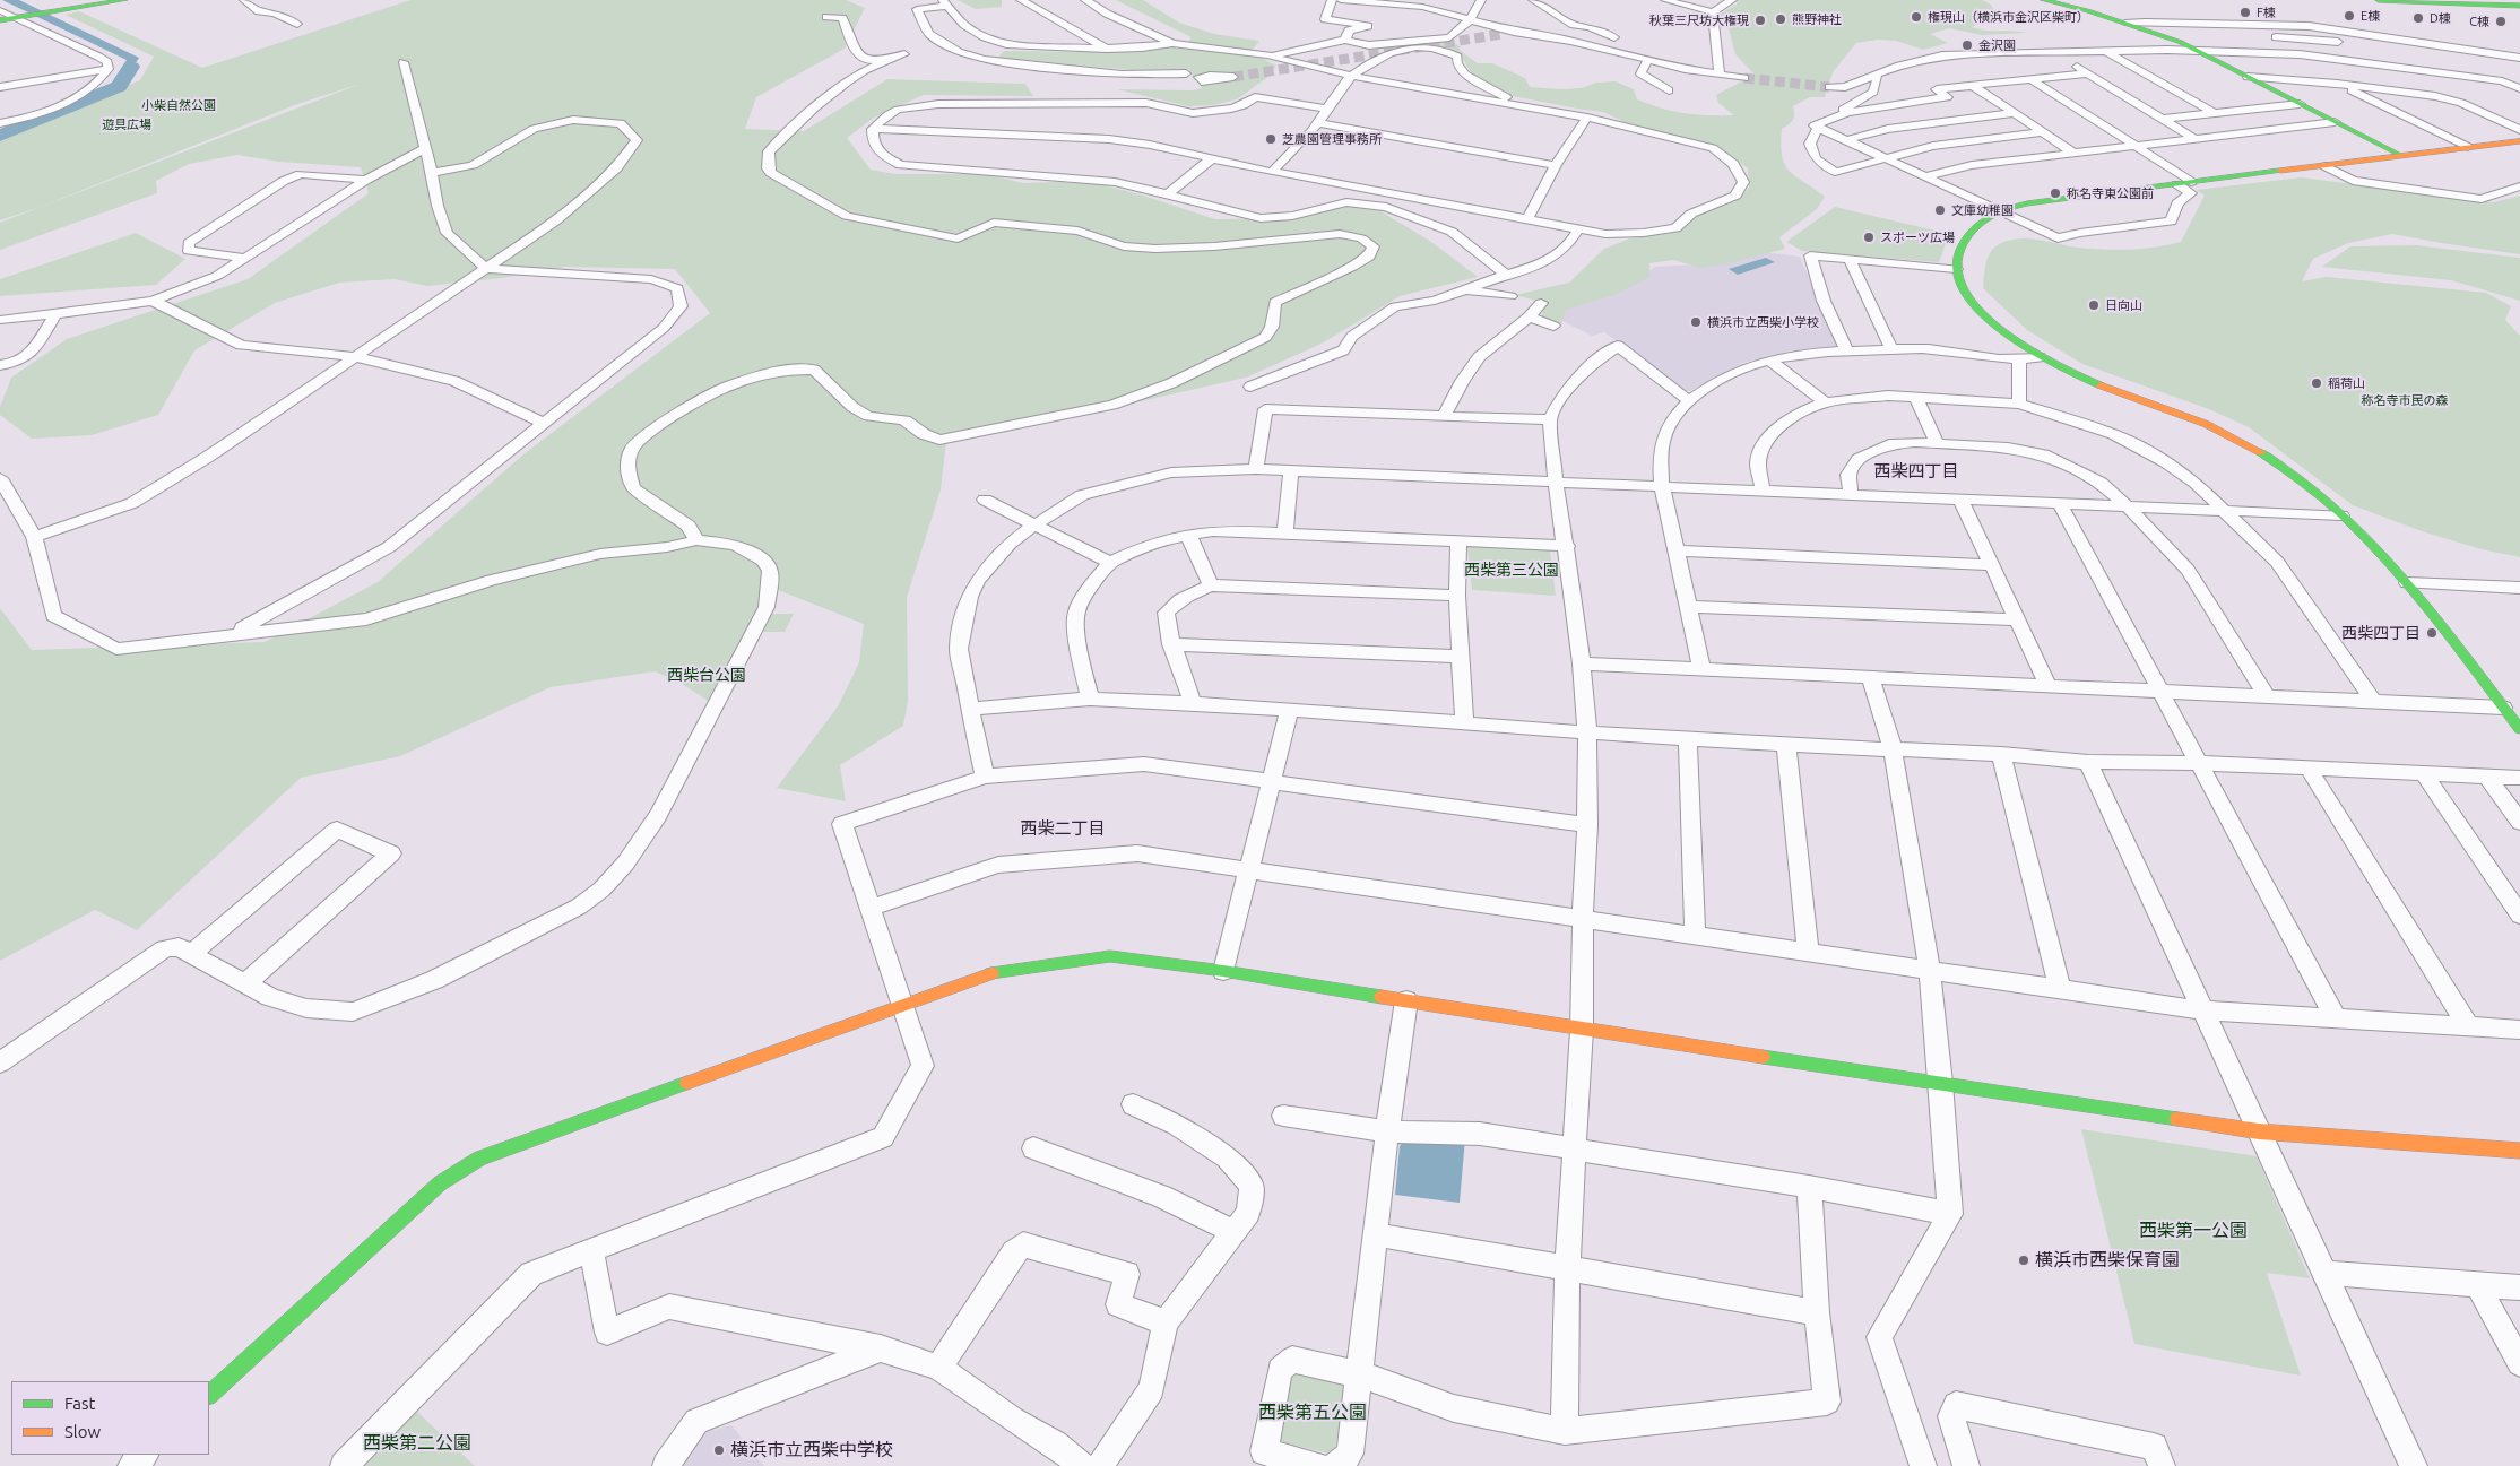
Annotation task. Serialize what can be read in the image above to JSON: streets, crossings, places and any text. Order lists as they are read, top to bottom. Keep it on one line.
{"districts":["西柴四丁目","西柴二丁目"],"parks":["小柴自然公園","遊具広場","称名寺市民の森","西柴第三公園","西柴台公園","西柴第一公園","西柴第五公園","西柴第二公園"],"places":["F棟","E棟","権現山（横浜市金沢区柴町）","D棟","熊野神社","秋葉三尺坊大権現","C棟","金沢園","芝農園管理事務所","称名寺東公園前","文庫幼稚園","スポーツ広場","日向山","横浜市立西柴小学校","稲荷山","西柴四丁目","横浜市西柴保育園","横浜市立西柴中学校"],"legend":["Fast","Slow"]}
